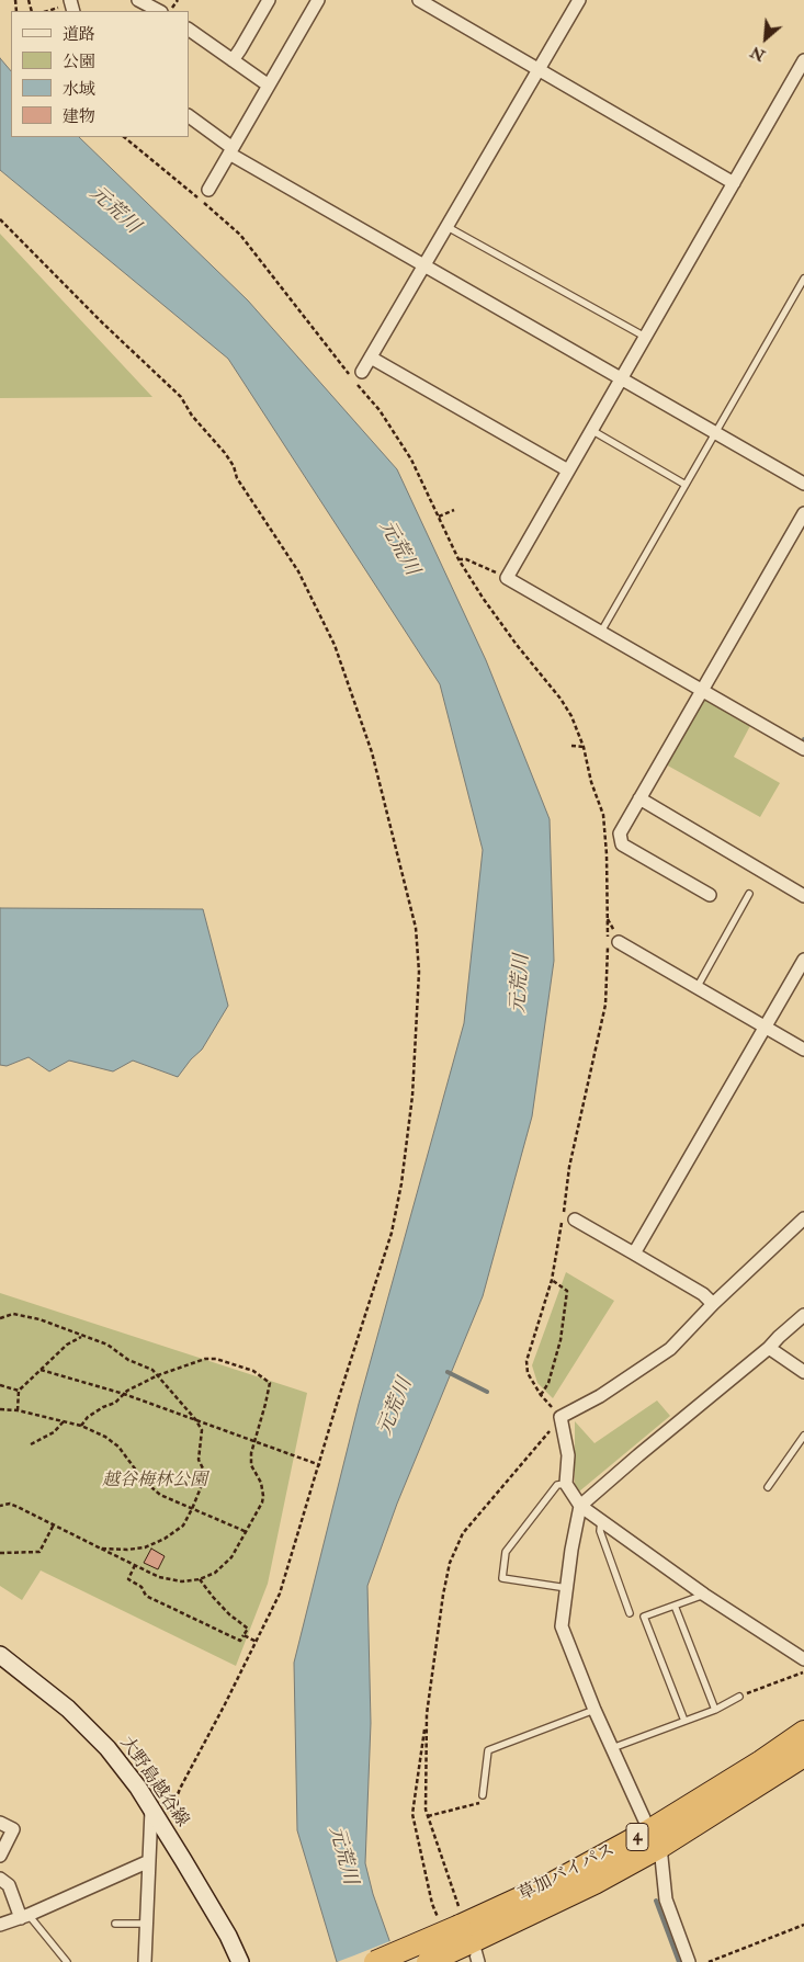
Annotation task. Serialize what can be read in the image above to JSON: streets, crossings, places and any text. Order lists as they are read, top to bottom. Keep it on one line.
{"streets":{"highway":["4","草加バイパス"],"main road":["大野島越谷線"]},"water":["元荒川"],"parks":["越谷梅林公園"],"legend":["道路","公園","水域","建物"],"north":"bottom left"}
